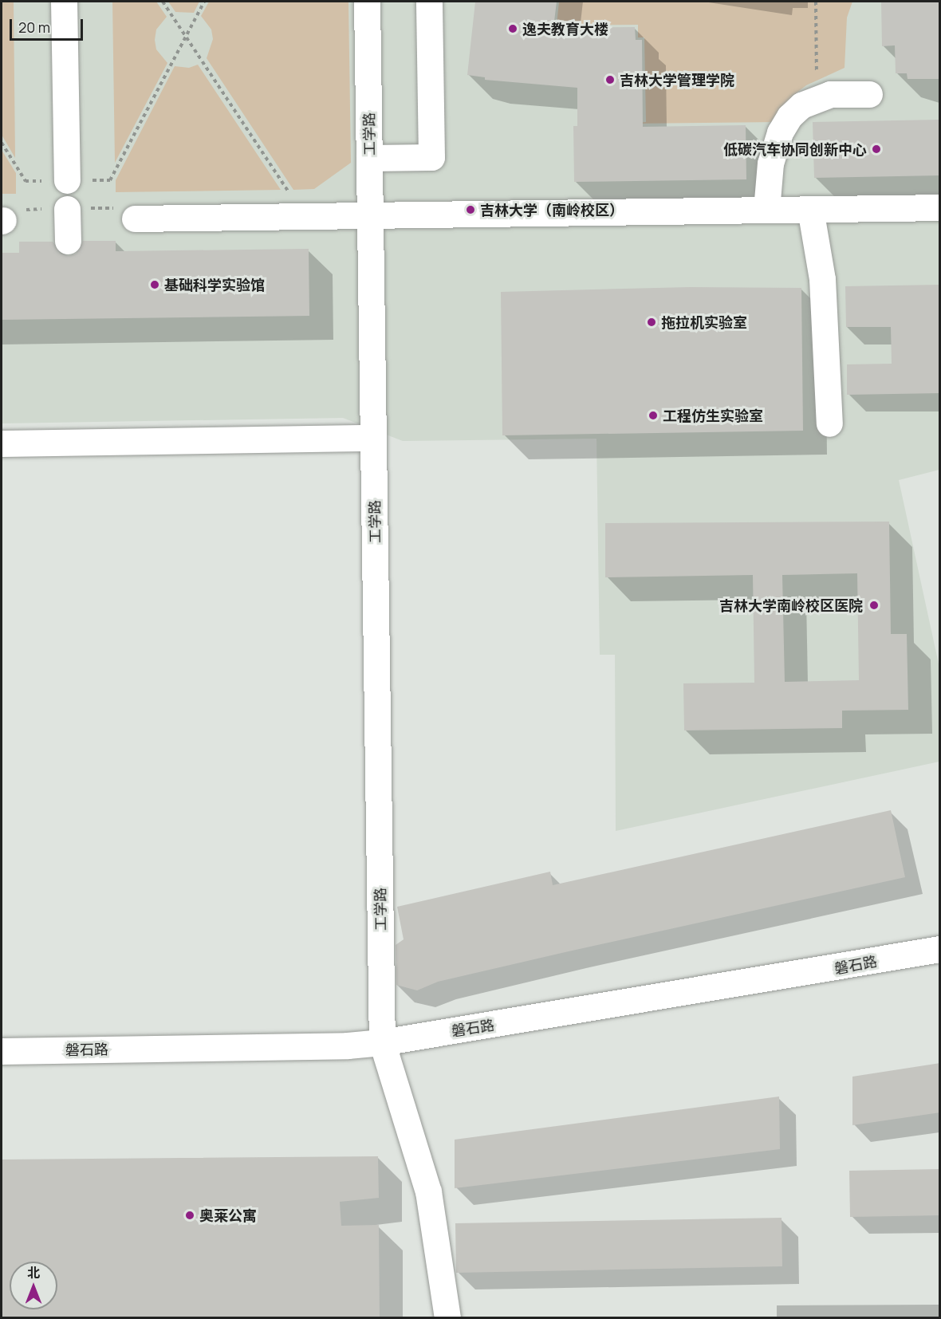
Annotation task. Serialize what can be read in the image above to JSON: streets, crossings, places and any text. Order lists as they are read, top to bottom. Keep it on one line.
{"streets":{"street":["工学路","磐石路"]},"crossings":[["工学路","磐石路"]],"places":["逸夫教育大楼","吉林大学管理学院","低碳汽车协同创新中心","吉林大学（南岭校区）","基础科学实验馆","拖拉机实验室","工程仿生实验室","吉林大学南岭校区医院","奥莱公寓"],"scale_bar":"20 m","north":"top"}
